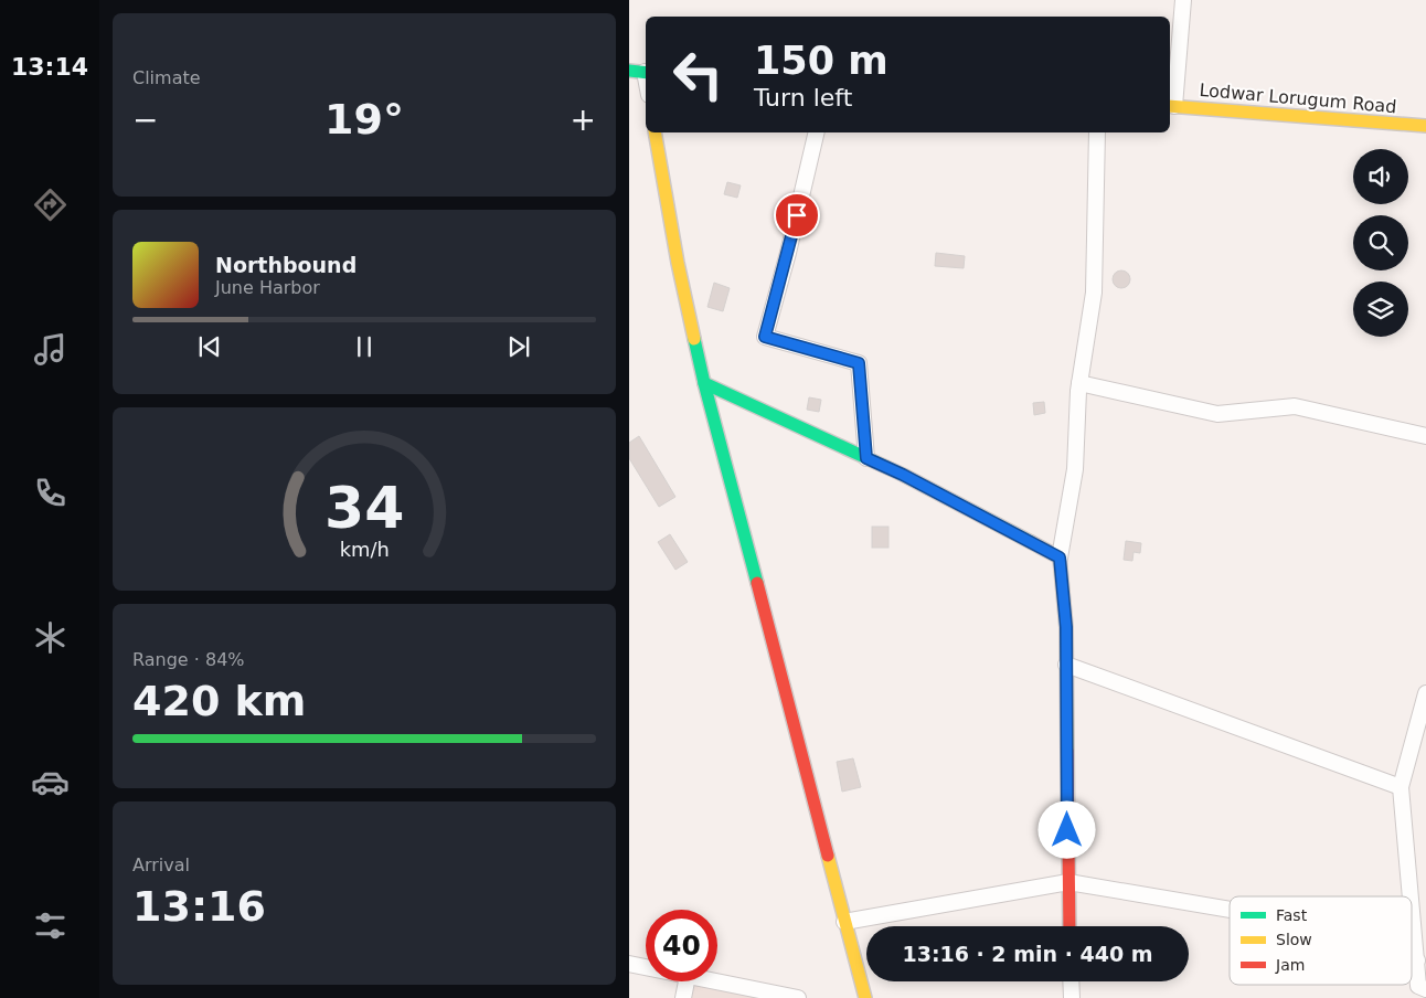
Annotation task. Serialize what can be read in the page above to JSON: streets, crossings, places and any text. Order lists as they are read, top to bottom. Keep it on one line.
{"streets":{"street":["Lodwar Lorugum Road"]},"legend":["Fast","Slow","Jam"],"page":{"tabs":"13:14","tile":["Climate",["Range · 84%","420 km"],["Arrival","13:16"]],"turn":["150 m","Turn left"],"heat":["−","19°","+"],"song":["Northbound","June Harbor"],"limit":"40","trip":"13:16 · 2 min · 440 m","gauge":["34","km/h"]}}
